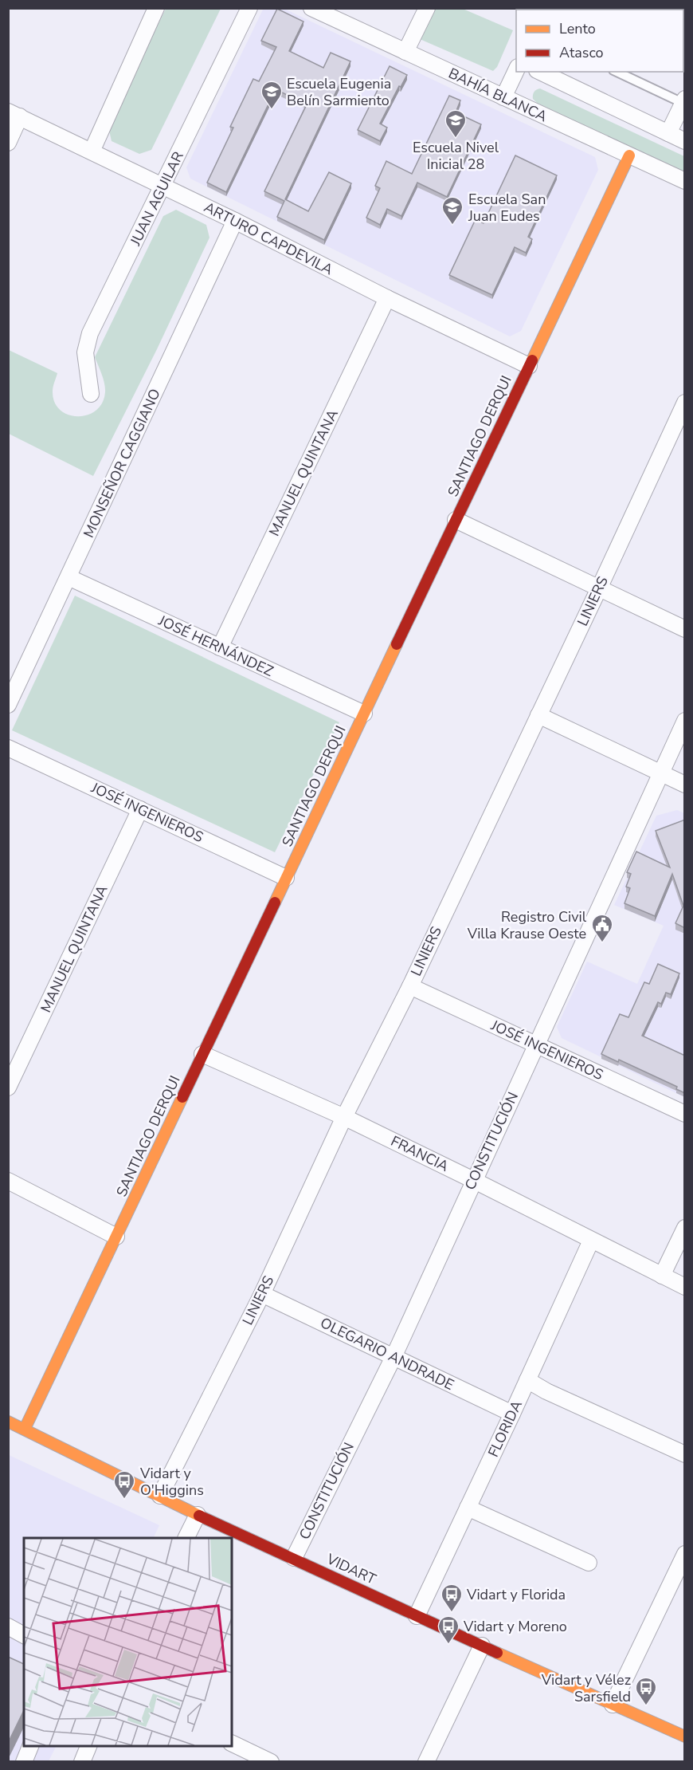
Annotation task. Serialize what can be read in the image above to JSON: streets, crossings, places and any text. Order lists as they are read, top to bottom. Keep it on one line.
{"streets":{"street":["BAHÍA BLANCA","JUAN AGUILAR","ARTURO CAPDEVILA","SANTIAGO DERQUI","MONSEÑOR CAGGIANO","MANUEL QUINTANA","LINIERS","JOSÉ HERNÁNDEZ","JOSÉ INGENIEROS","CONSTITUCIÓN","FRANCIA","OLEGARIO ANDRADE","FLORIDA","VIDART"]},"crossings":[["BAHÍA BLANCA","SANTIAGO DERQUI"],["JUAN AGUILAR","ARTURO CAPDEVILA"],["ARTURO CAPDEVILA","SANTIAGO DERQUI"],["ARTURO CAPDEVILA","MONSEÑOR CAGGIANO"],["ARTURO CAPDEVILA","MANUEL QUINTANA"],["SANTIAGO DERQUI","JOSÉ HERNÁNDEZ"],["SANTIAGO DERQUI","JOSÉ INGENIEROS"],["SANTIAGO DERQUI","FRANCIA"],["SANTIAGO DERQUI","VIDART"],["MONSEÑOR CAGGIANO","JOSÉ HERNÁNDEZ"],["MANUEL QUINTANA","JOSÉ HERNÁNDEZ"],["MANUEL QUINTANA","JOSÉ INGENIEROS"],["LINIERS","JOSÉ INGENIEROS"],["LINIERS","FRANCIA"],["LINIERS","OLEGARIO ANDRADE"],["LINIERS","VIDART"],["JOSÉ INGENIEROS","CONSTITUCIÓN"],["CONSTITUCIÓN","FRANCIA"],["CONSTITUCIÓN","OLEGARIO ANDRADE"],["CONSTITUCIÓN","VIDART"],["FRANCIA","FLORIDA"],["OLEGARIO ANDRADE","FLORIDA"],["FLORIDA","VIDART"]],"places":{"school or university":["Escuela Eugenia Belín Sarmiento","Escuela Nivel Inicial 28","Escuela San Juan Eudes"],"public building":["Registro Civil Villa Krause Oeste"],"bus stop":["Vidart y O'Higgins","Vidart y Florida","Vidart y Moreno","Vidart y Vélez Sarsfield"]},"legend":["Lento","Atasco"]}
